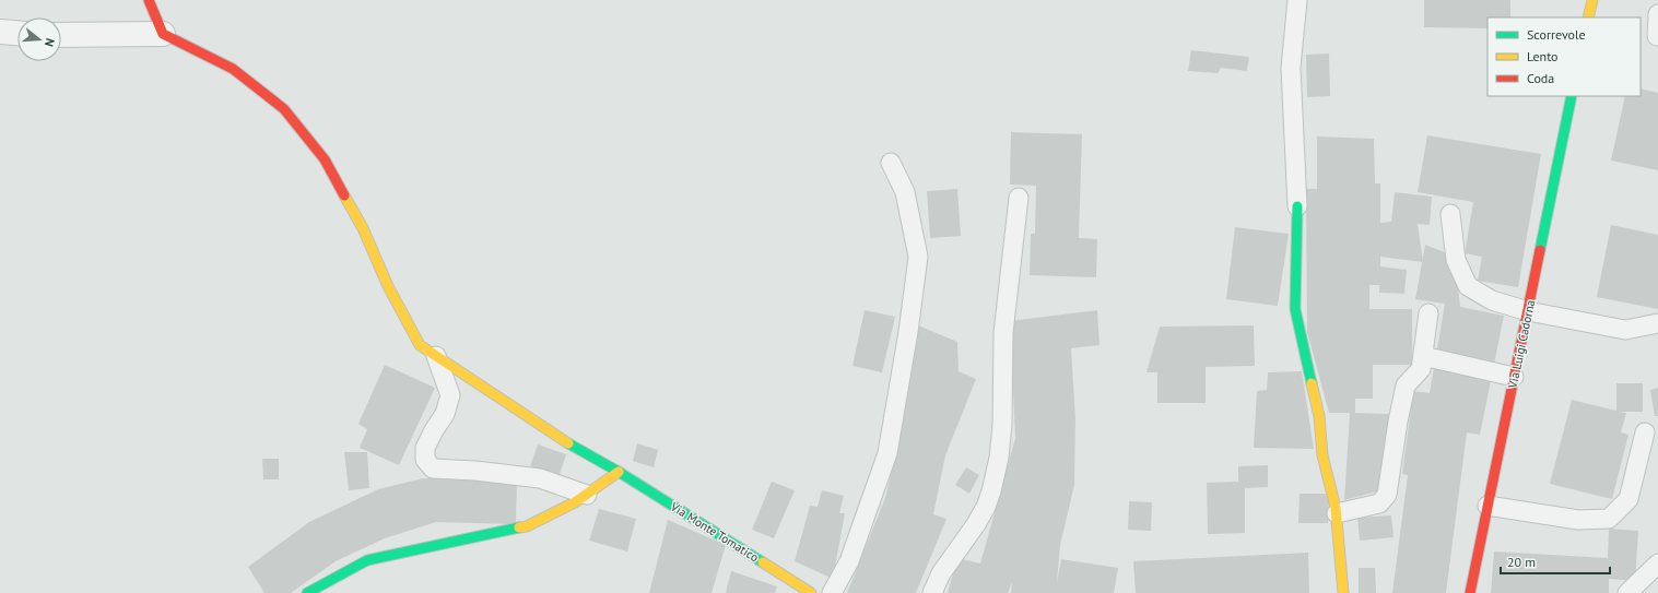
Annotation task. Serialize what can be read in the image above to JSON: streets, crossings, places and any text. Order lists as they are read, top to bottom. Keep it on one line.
{"streets":{"street":["Via Luigi Cadorna","Via Monte Tomatico"]},"legend":["Scorrevole","Lento","Coda"],"scale_bar":"20 m","north":"right"}
